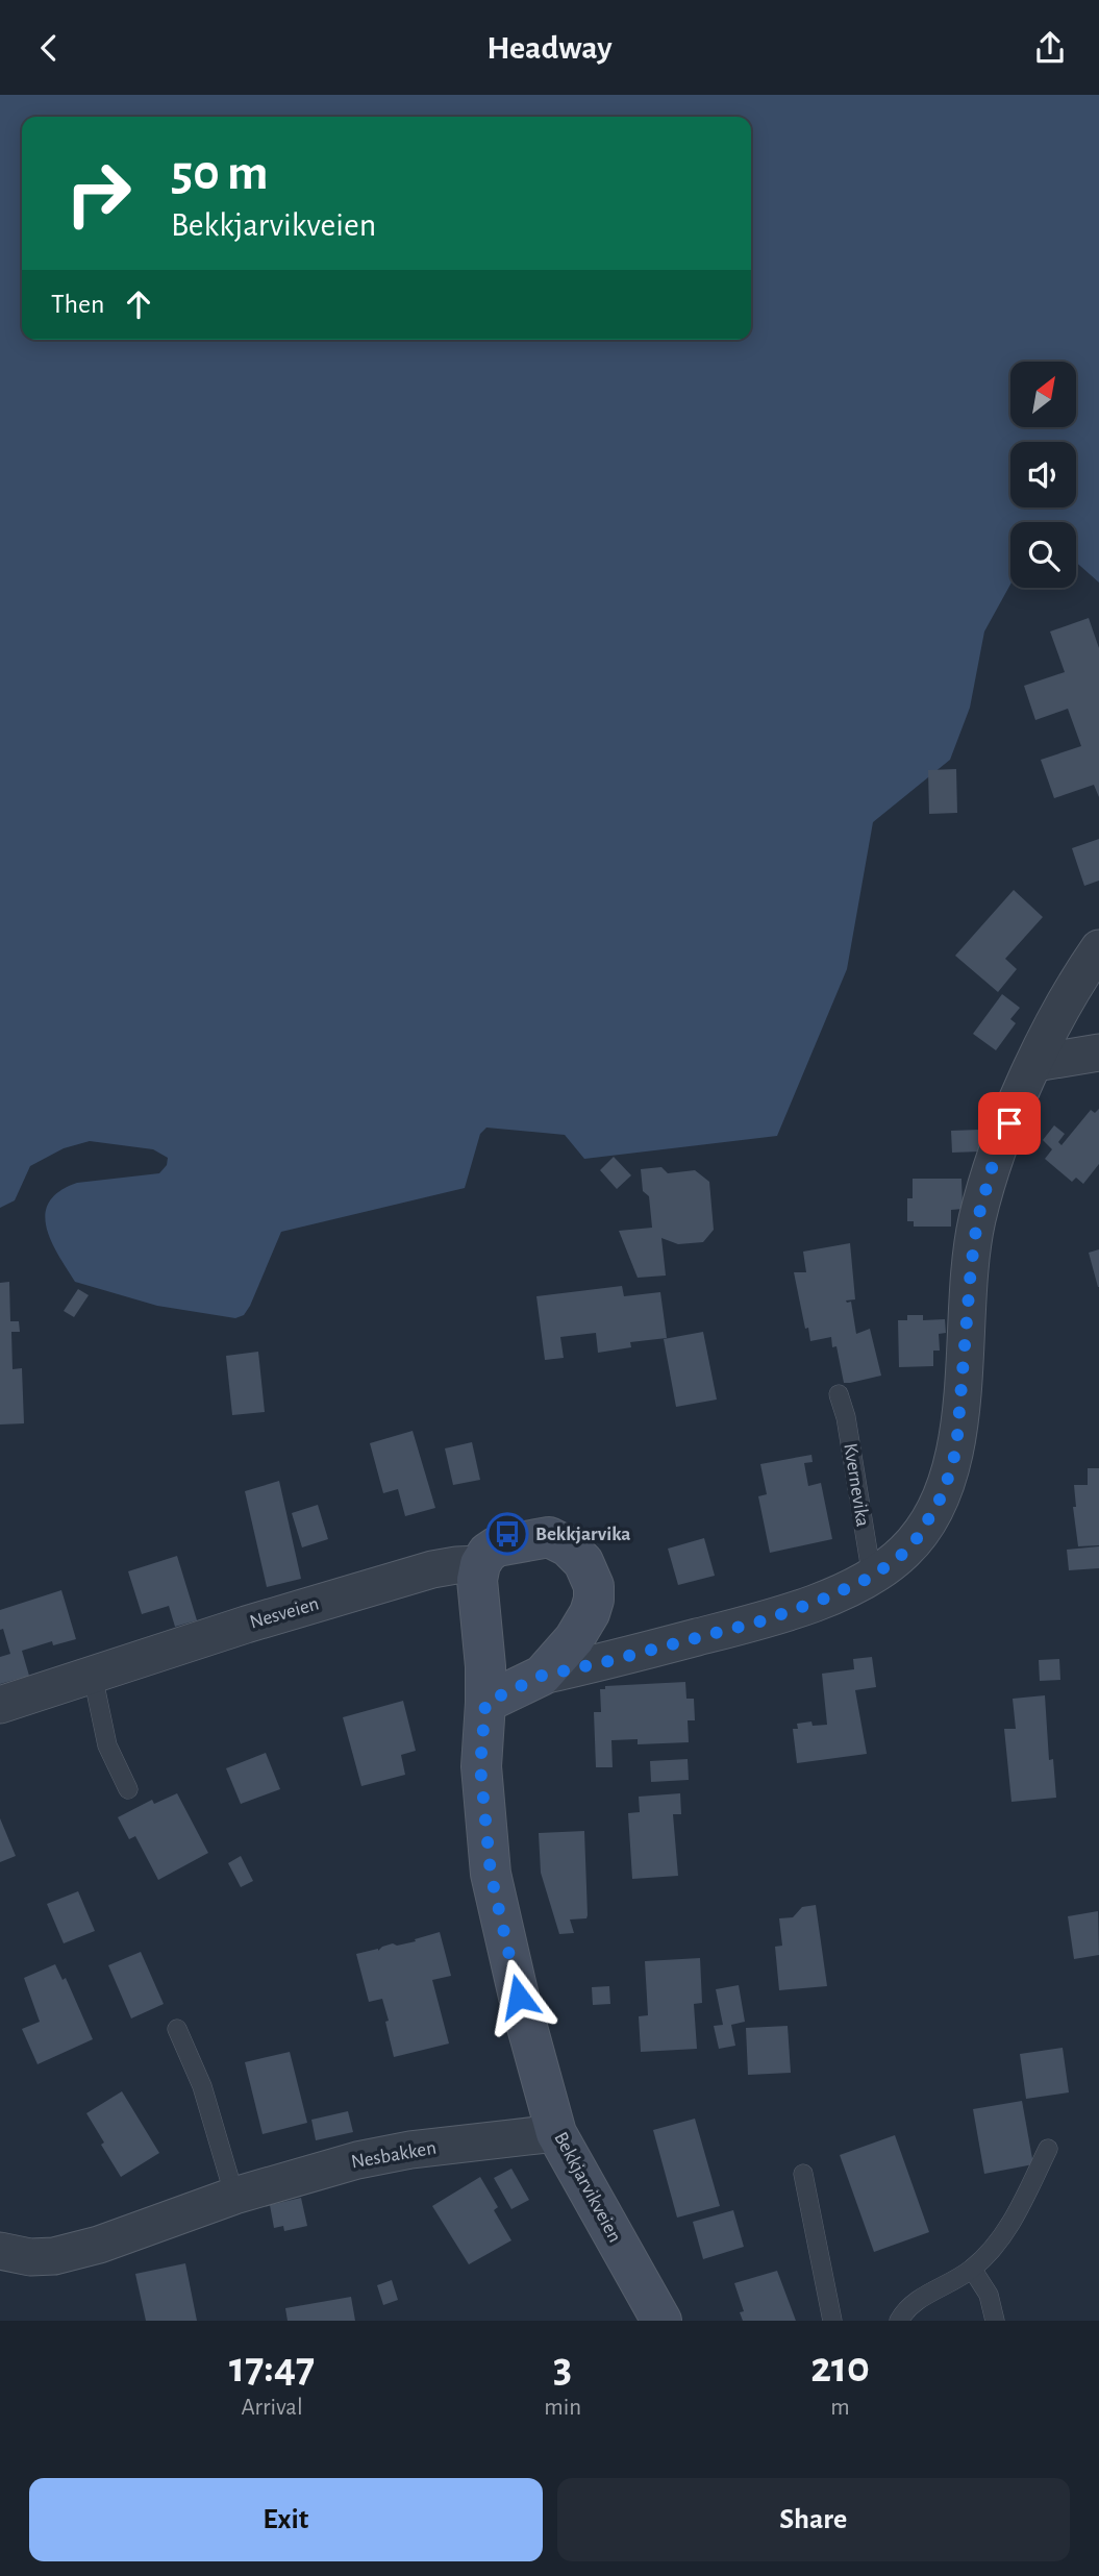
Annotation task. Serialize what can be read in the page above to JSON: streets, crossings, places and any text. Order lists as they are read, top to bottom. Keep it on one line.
{"streets":{"street":["Nesveien","Nesbakken","Bekkjarvikveien"],"lane":["Kvernevika"]},"crossings":[["Nesveien","Bekkjarvikveien"],["Nesbakken","Bekkjarvikveien"]],"places":{"bus stop":["Bekkjarvika"]},"north":"top right","page":{"header":"Headway","turn":["50 m","Bekkjarvikveien"],"then":"Then","eta":["17:47","Arrival","3","min","210","m"],"buttons":["Exit","Share"]}}
